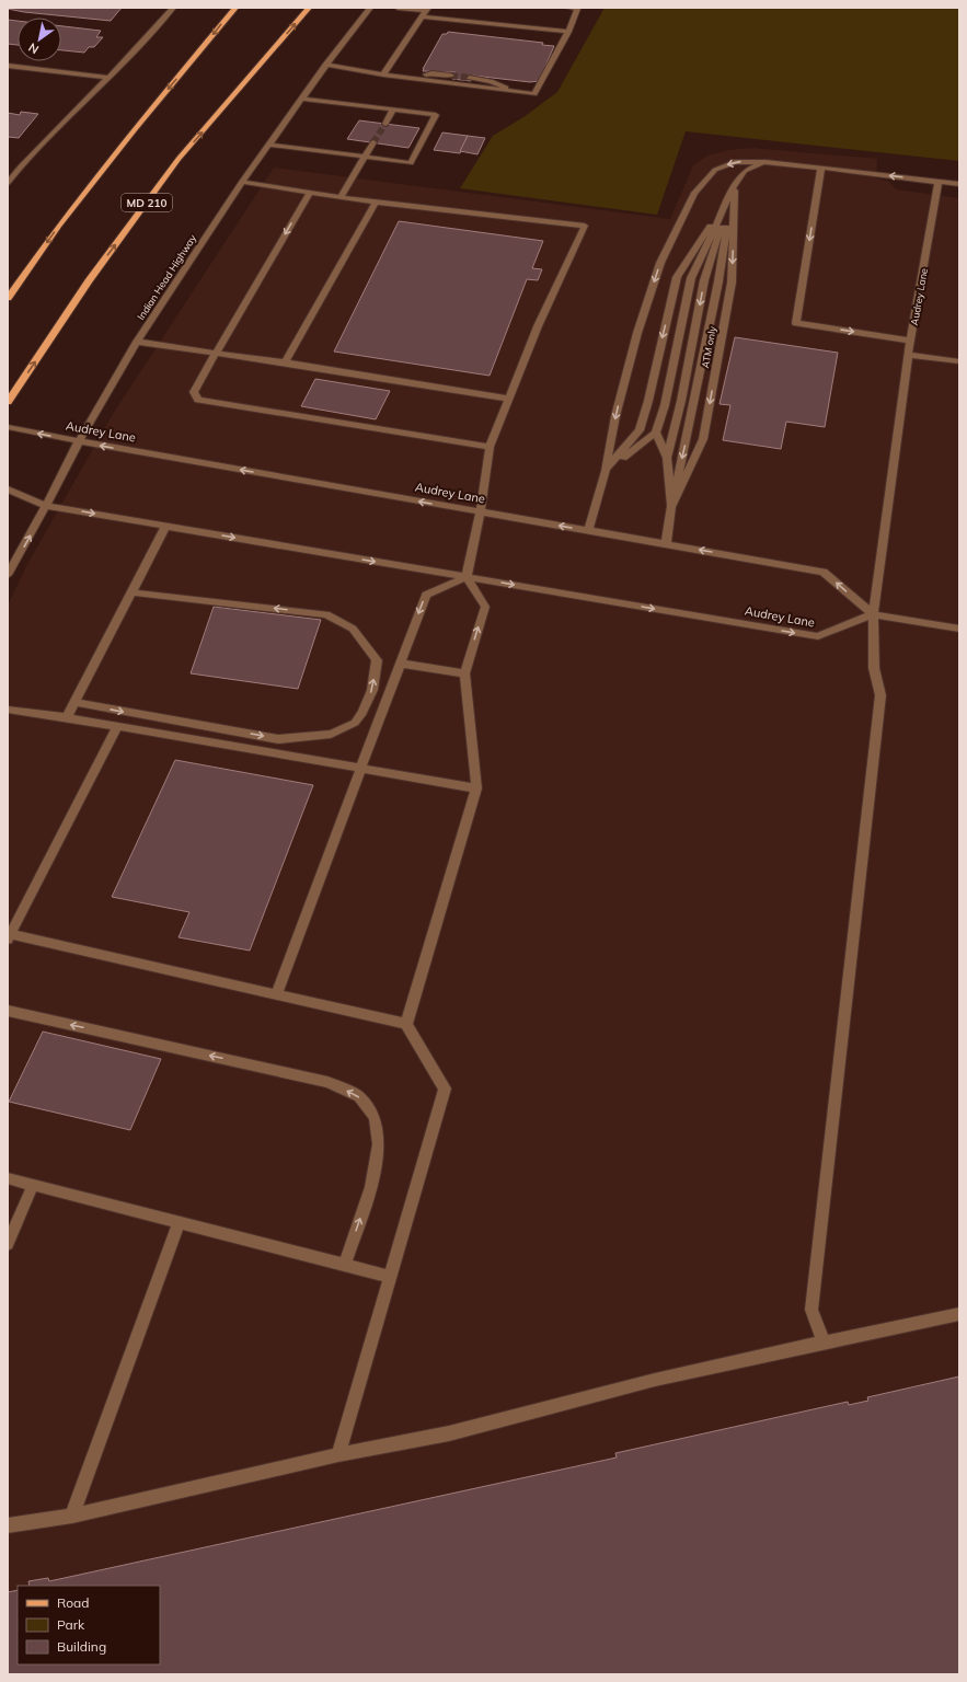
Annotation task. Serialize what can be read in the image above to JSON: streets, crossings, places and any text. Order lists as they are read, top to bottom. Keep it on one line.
{"streets":{"main road":["MD 210"],"street":["Indian Head Highway","Audrey Lane","ATM only"]},"crossings":[["Indian Head Highway","Audrey Lane"]],"legend":["Road","Park","Building"],"north":"bottom left"}
